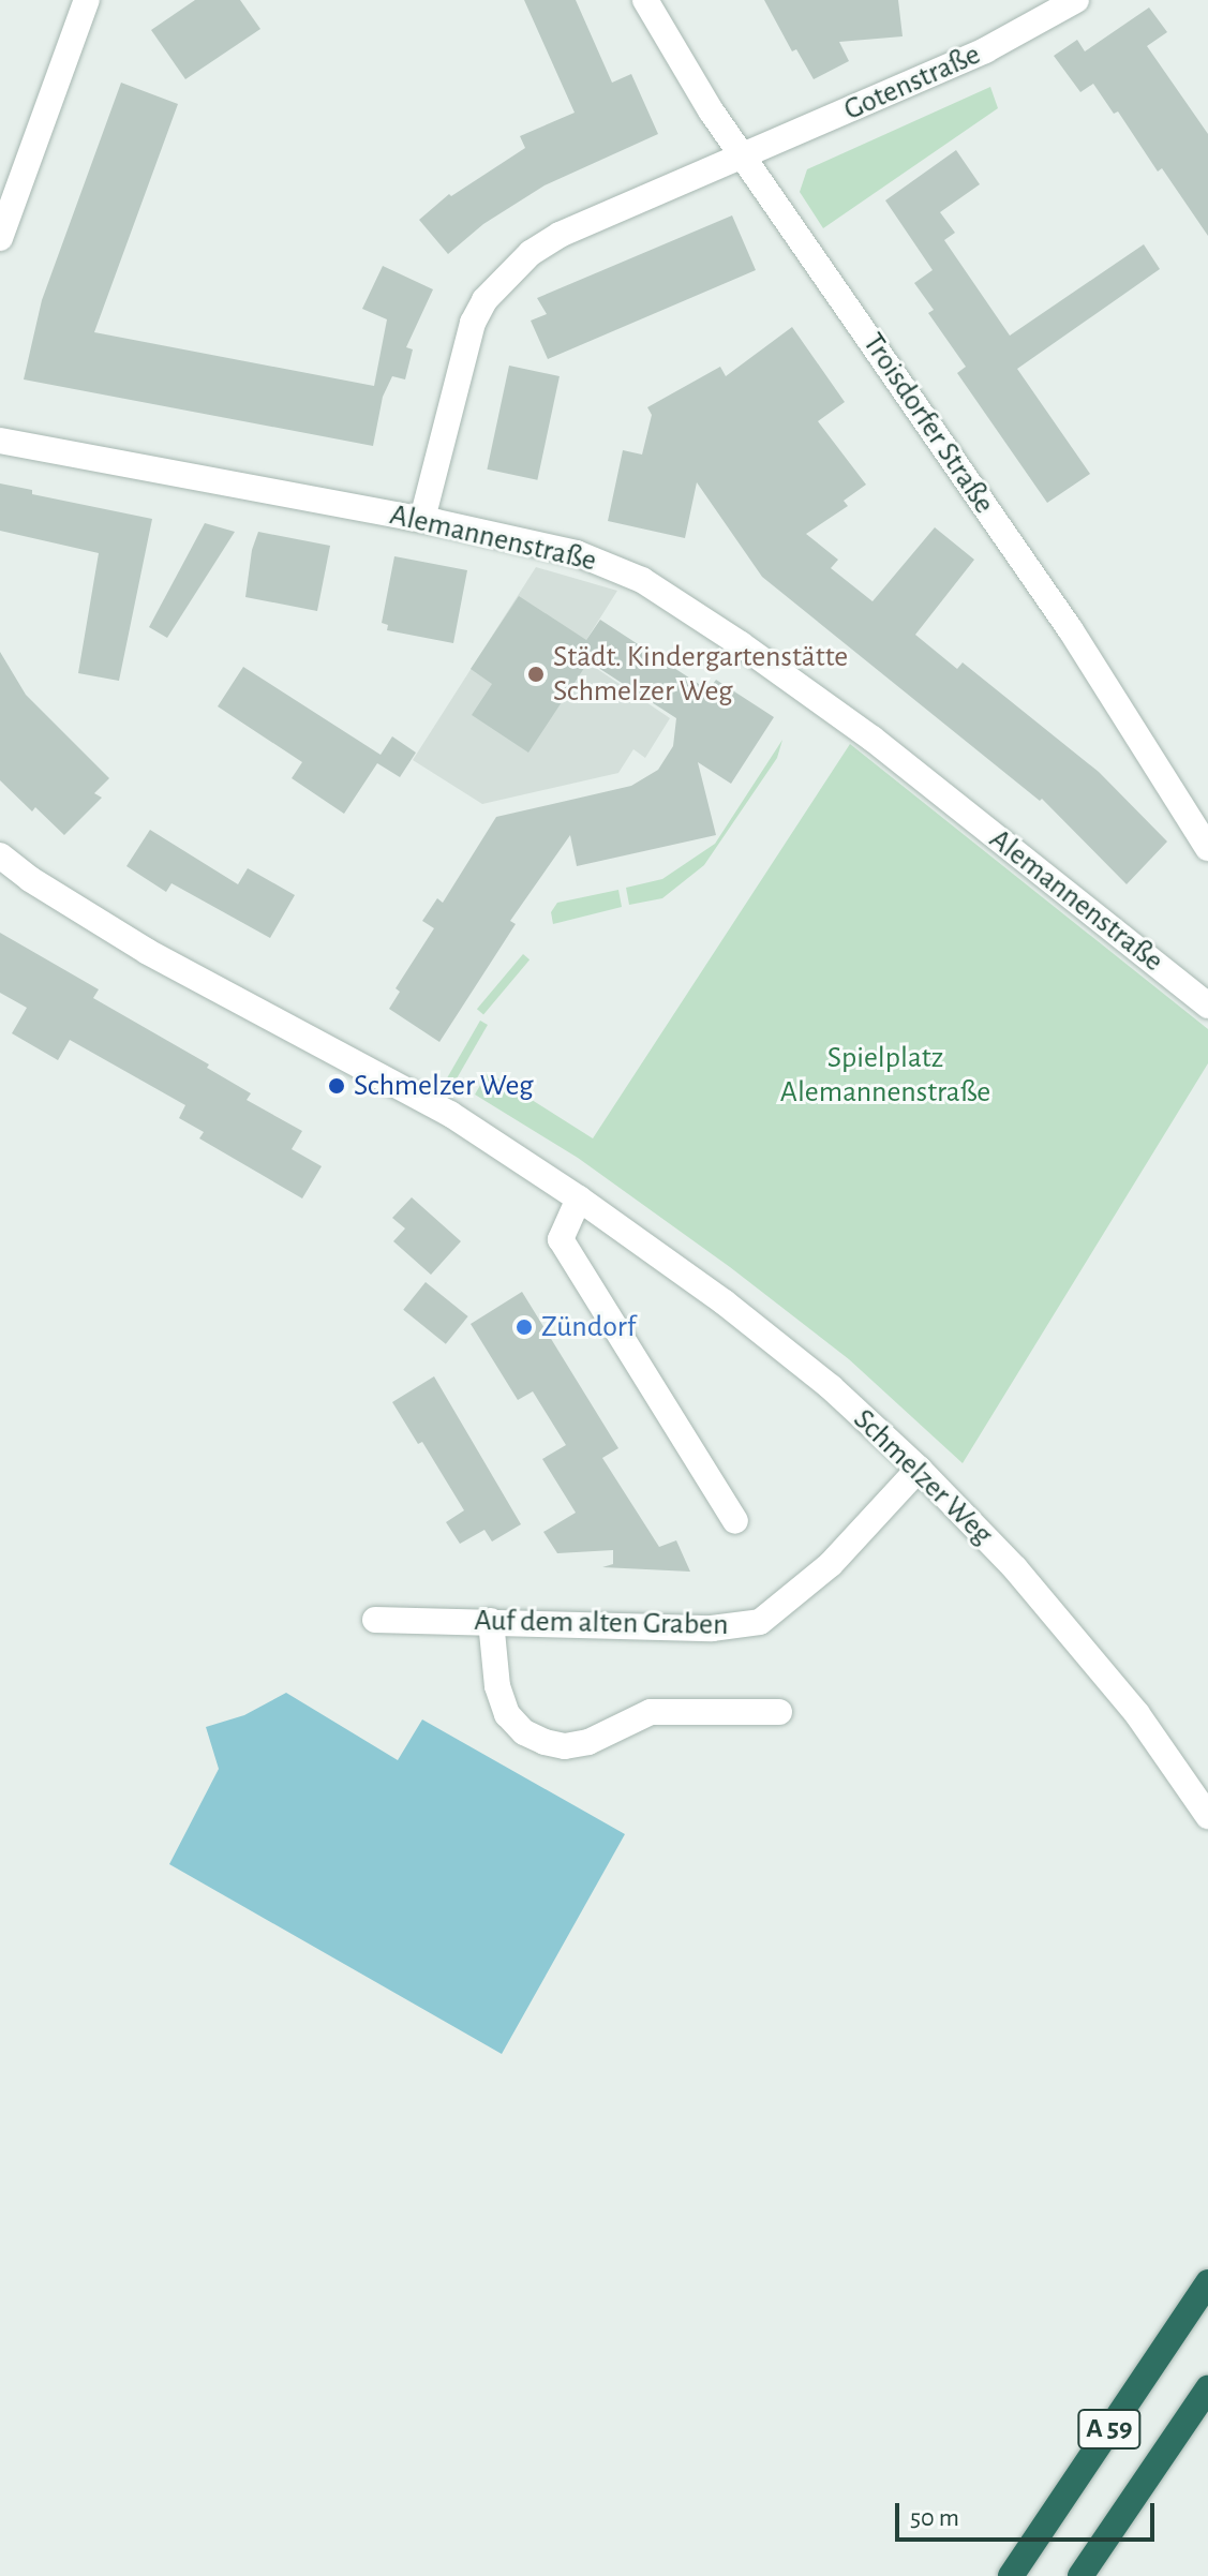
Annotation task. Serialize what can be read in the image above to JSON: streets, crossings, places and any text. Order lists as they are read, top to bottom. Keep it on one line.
{"streets":{"highway":["A 59"],"street":["Gotenstraße","Troisdorfer Straße","Alemannenstraße","Schmelzer Weg","Auf dem alten Graben"]},"crossings":[["Gotenstraße","Troisdorfer Straße"],["Gotenstraße","Alemannenstraße"],["Schmelzer Weg","Auf dem alten Graben"]],"parks":["Spielplatz Alemannenstraße"],"places":["Städt. Kindergartenstätte Schmelzer Weg","Schmelzer Weg","Zündorf"],"scale_bar":"50 m"}
